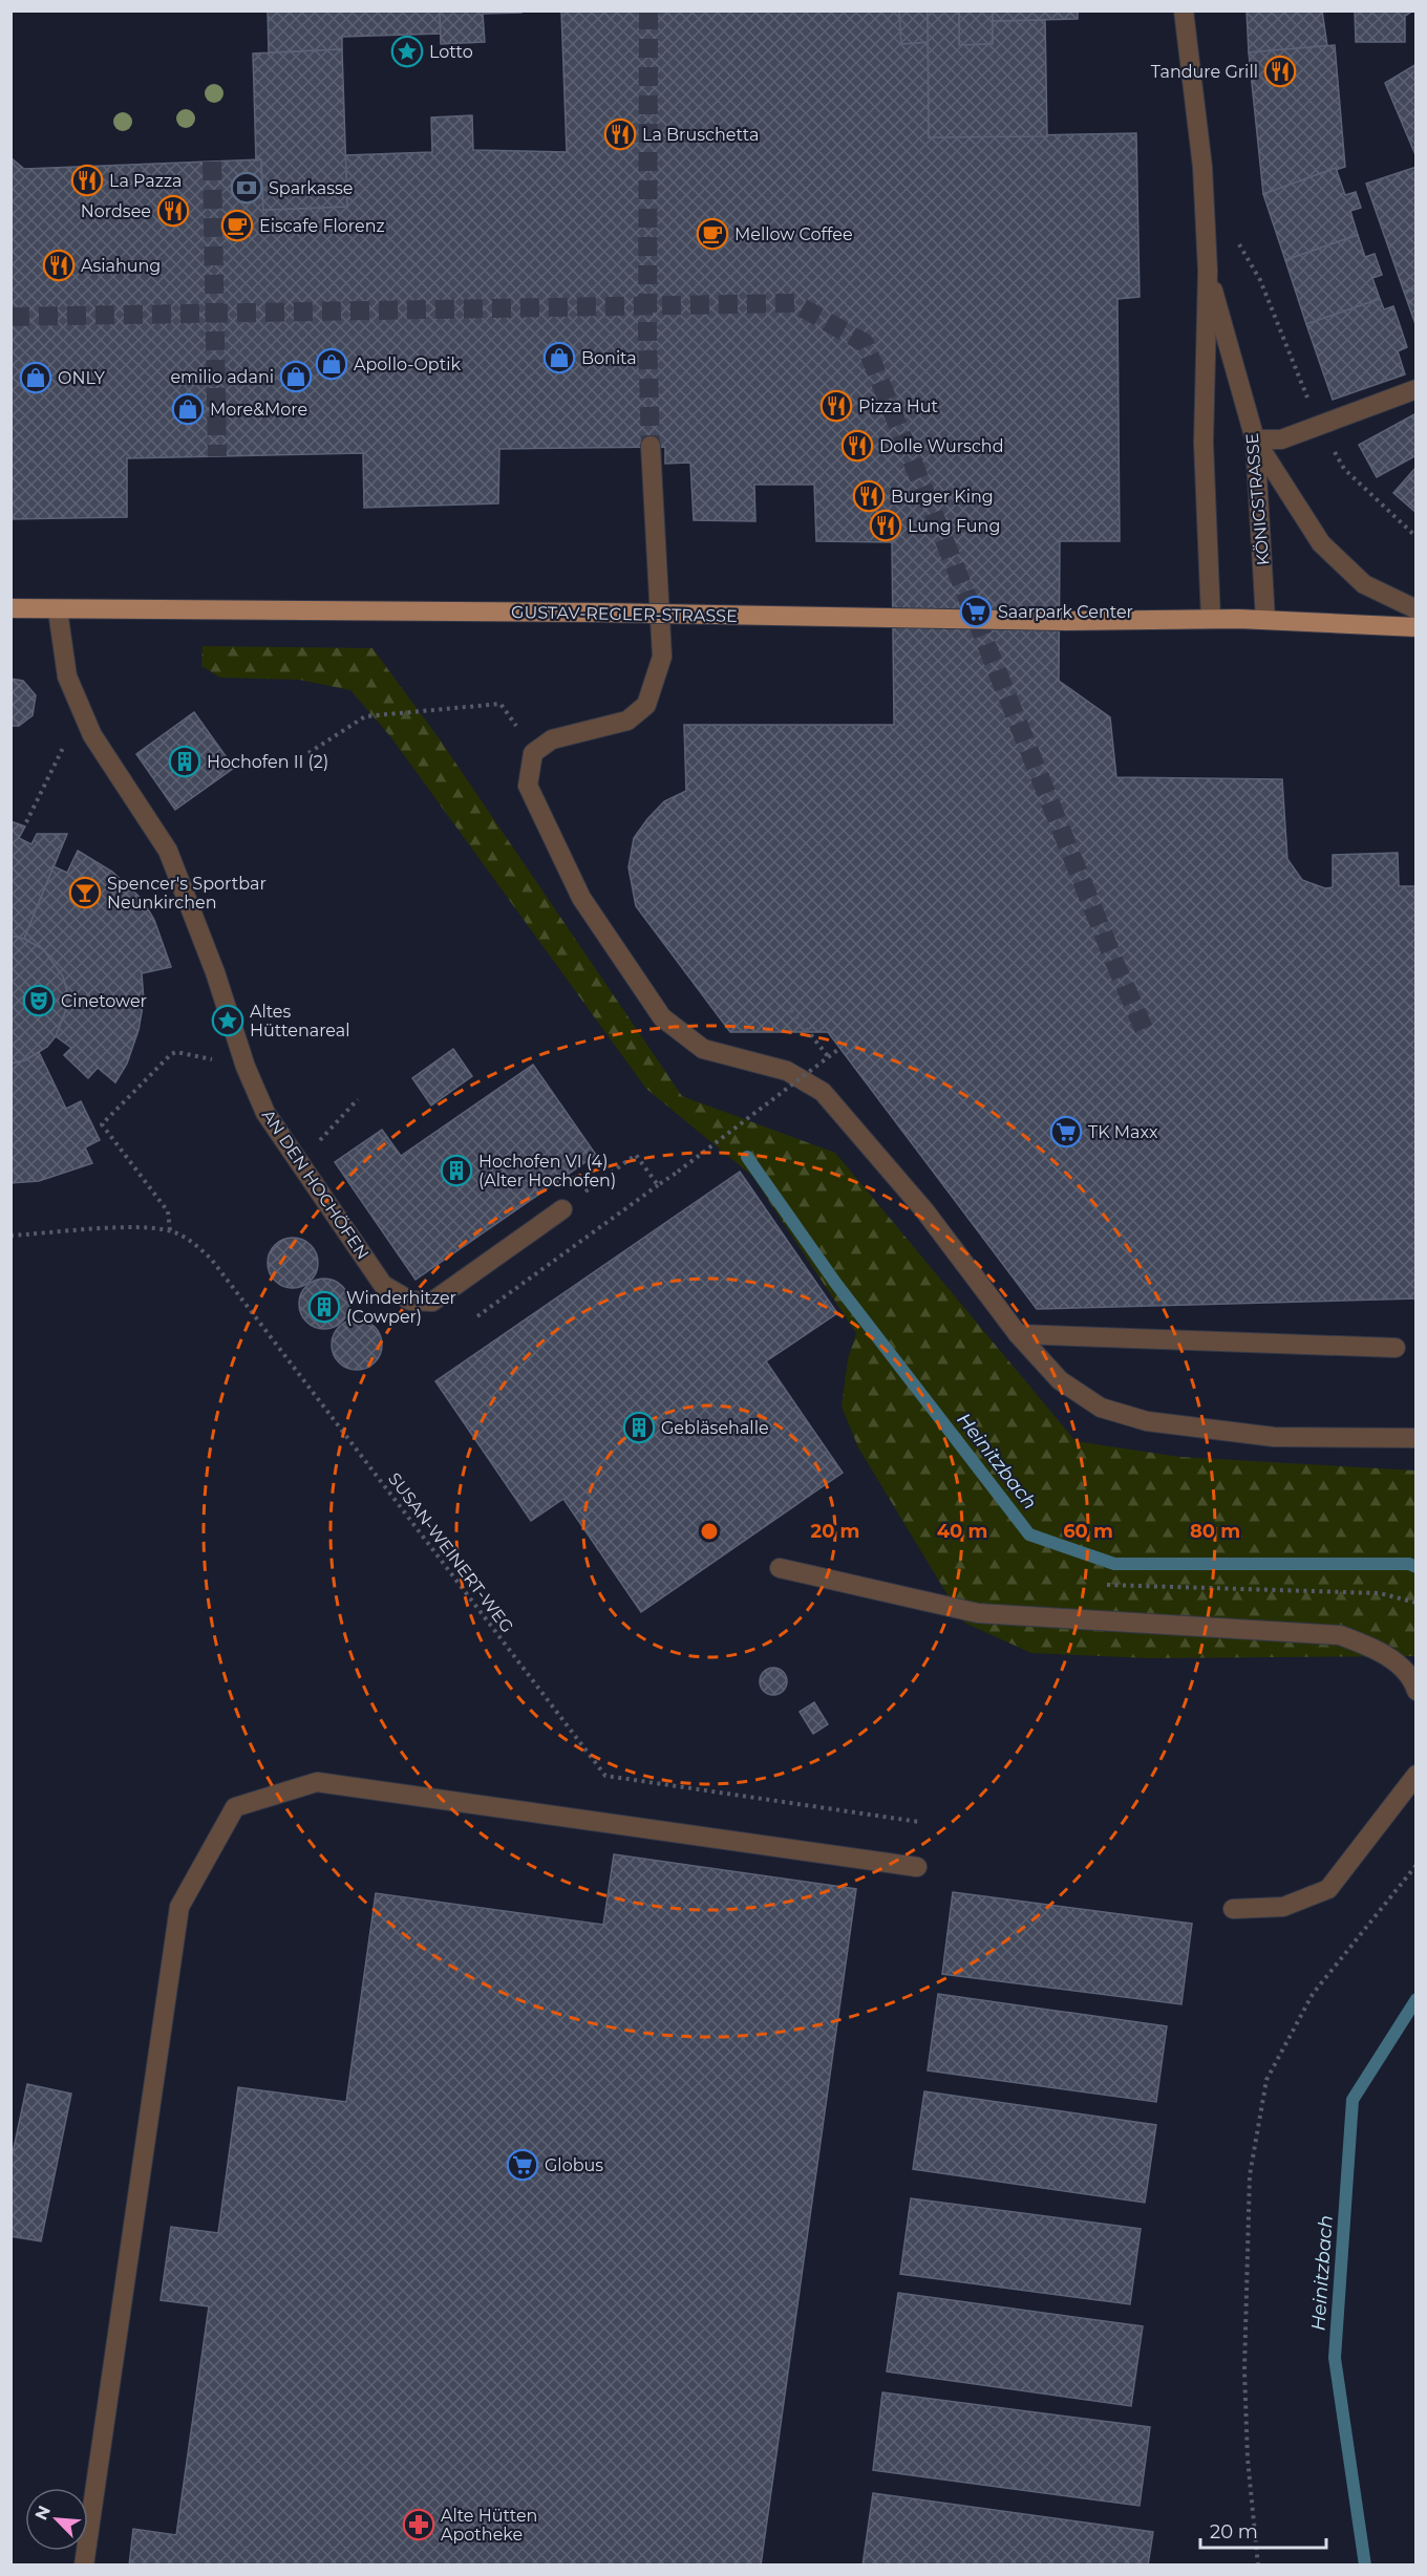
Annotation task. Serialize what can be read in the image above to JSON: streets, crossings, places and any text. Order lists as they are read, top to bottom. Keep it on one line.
{"streets":{"main road":["GUSTAV-REGLER-STRASSE"],"street":["KÖNIGSTRASSE","AN DEN HOCHÖFEN"],"path":["SUSAN-WEINERT-WEG"]},"crossings":[["KÖNIGSTRASSE","GUSTAV-REGLER-STRASSE"],["GUSTAV-REGLER-STRASSE","AN DEN HOCHÖFEN"]],"water":["Heinitzbach"],"places":{"place":["Lotto","Altes Hüttenareal"],"restaurant":["Tandure Grill","La Bruschetta","La Pazza","Nordsee","Asiahung","Pizza Hut","Dolle Wurschd","Burger King","Lung Fung"],"bank":["Sparkasse"],"cafe":["Eiscafe Florenz","Mellow Coffee"],"shop":["Bonita","Apollo-Optik","emilio adani","ONLY","More&More"],"supermarket":["Saarpark Center","TK Maxx","Globus"],"building":["Hochofen II (2)","Hochofen VI (4) (Alter Hochofen)","Winderhitzer (Cowper)","Gebläsehalle"],"bar":["Spencer's Sportbar Neunkirchen"],"theatre":["Cinetower"],"pharmacy":["Alte Hütten Apotheke"]},"scale_bar":"20 m","north":"top left","rings":["20 m","40 m","60 m","80 m"]}
